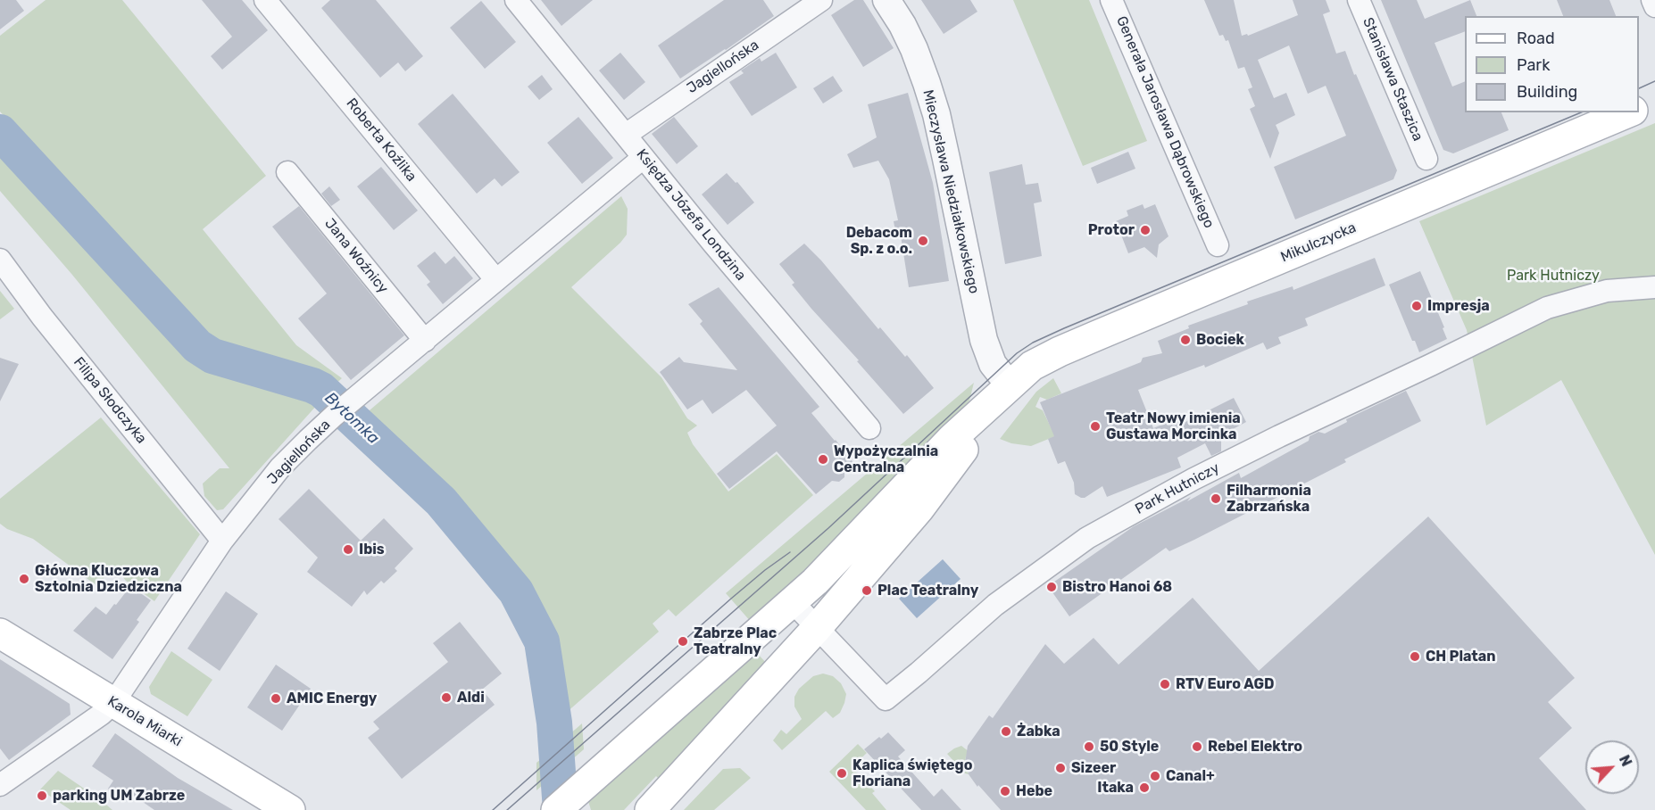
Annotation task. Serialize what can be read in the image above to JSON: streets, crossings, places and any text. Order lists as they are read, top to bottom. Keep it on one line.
{"streets":{"main road":["Mikulczycka","Karola Miarki"],"street":["Jagiellońska","Stanisława Staszica","Generała Jarosława Dąbrowskiego","Roberta Koźlika","Mieczysława Niedziałkowskiego","Księdza Józefa Londzina","Jana Woźnicy","Filipa Słodczyka","Park Hutniczy"]},"crossings":[["Jagiellońska","Roberta Koźlika"],["Jagiellońska","Księdza Józefa Londzina"],["Jagiellońska","Jana Woźnicy"],["Jagiellońska","Filipa Słodczyka"],["Jagiellońska","Karola Miarki"],["Mieczysława Niedziałkowskiego","Mikulczycka"]],"water":["Bytomka"],"parks":["Park Hutniczy"],"places":["Protor","Debacom Sp. z o.o.","Impresja","Bociek","Teatr Nowy imienia Gustawa Morcinka","Wypożyczalnia Centralna","Filharmonia Zabrzańska","Ibis","Główna Kluczowa Sztolnia Dziedziczna","Bistro Hanoi 68","Plac Teatralny","Zabrze Plac Teatralny","CH Platan","RTV Euro AGD","Aldi","AMIC Energy","Żabka","50 Style","Rebel Elektro","Sizeer","Kaplica świętego Floriana","Canal+","Itaka","Hebe","parking UM Zabrze"],"legend":["Road","Park","Building"],"north":"top right"}
